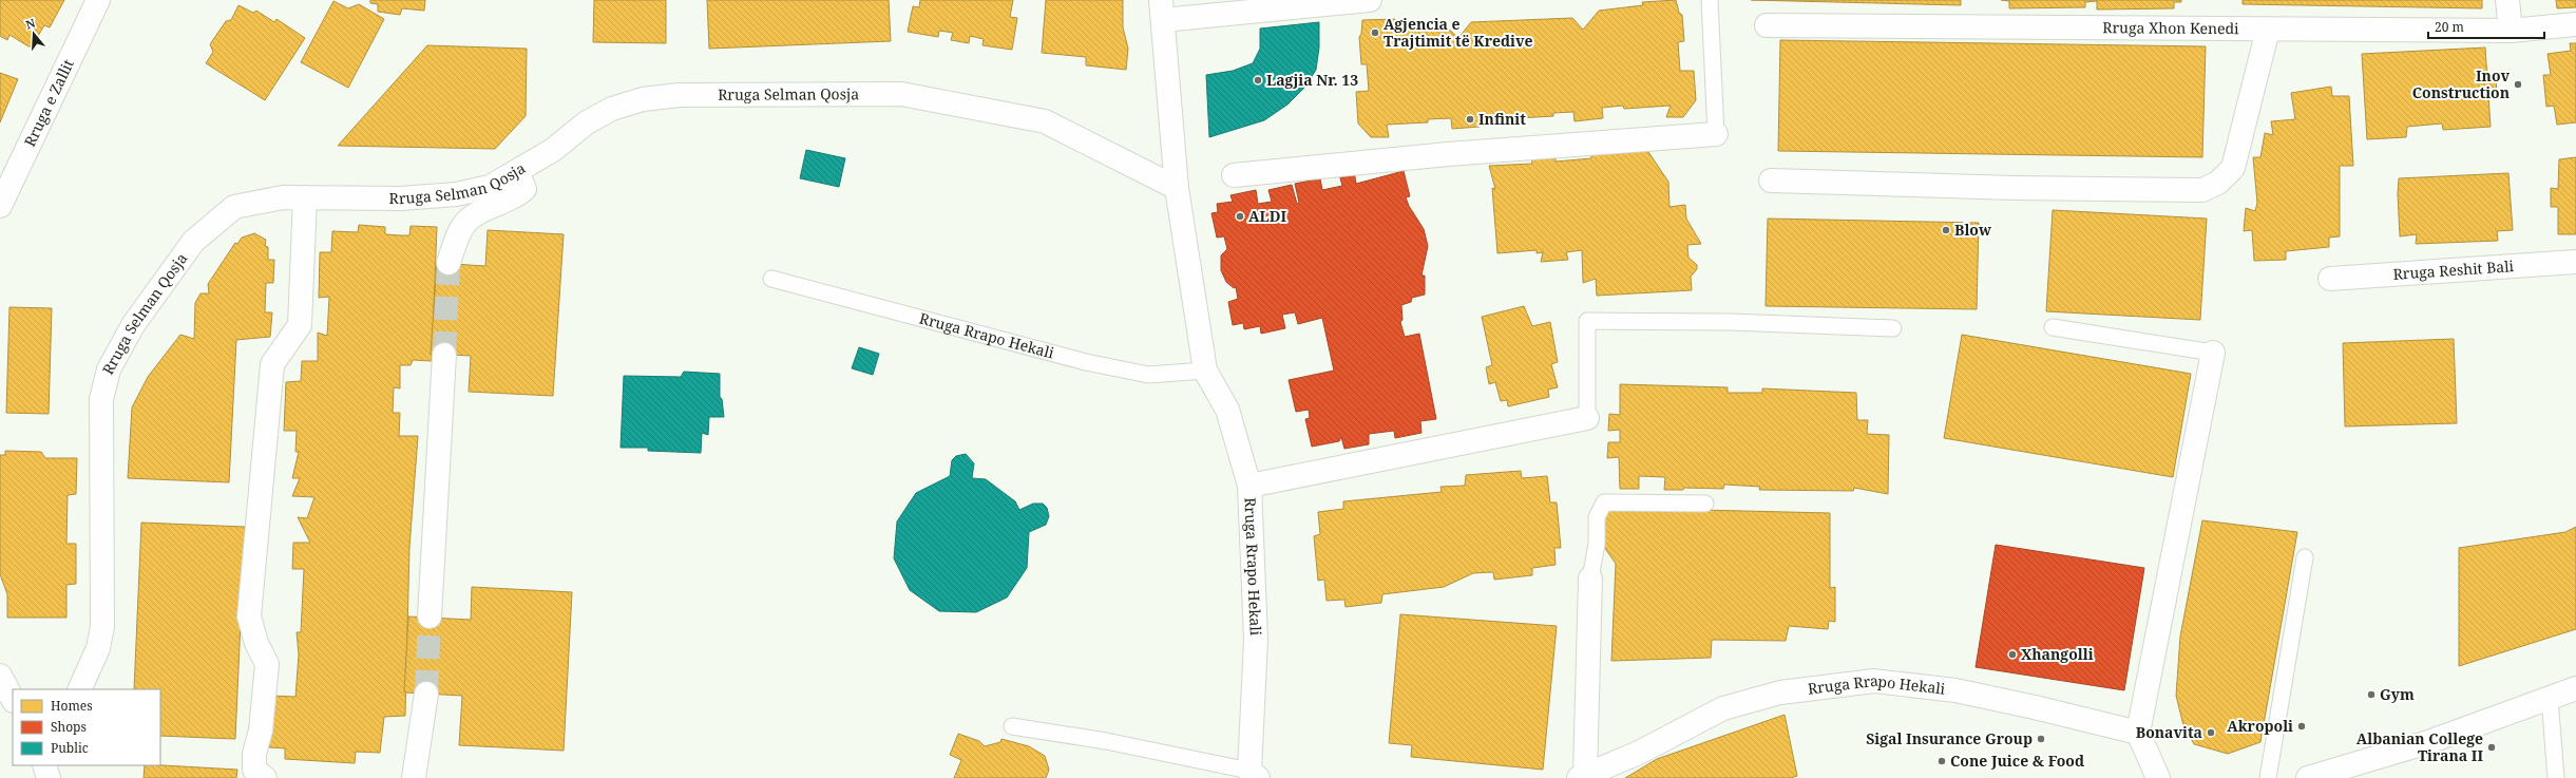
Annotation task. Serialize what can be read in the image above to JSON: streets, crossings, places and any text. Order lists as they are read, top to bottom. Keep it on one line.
{"streets":{"street":["Rruga Xhon Kenedi","Rruga Selman Qosja","Rruga e Zallit","Rruga Reshit Bali","Rruga Rrapo Hekali"]},"crossings":[["Rruga Selman Qosja","Rruga Rrapo Hekali"]],"places":["Agjencia e Trajtimit të Kredive","Lagjia Nr. 13","Inov Construction","Infinit","ALDI","Blow","Xhangolli","Gym","Akropoli","Bonavita","Sigal Insurance Group","Albanian College Tirana II","Cone Juice & Food"],"legend":["Homes","Shops","Public"],"scale_bar":"20 m","north":"top"}
